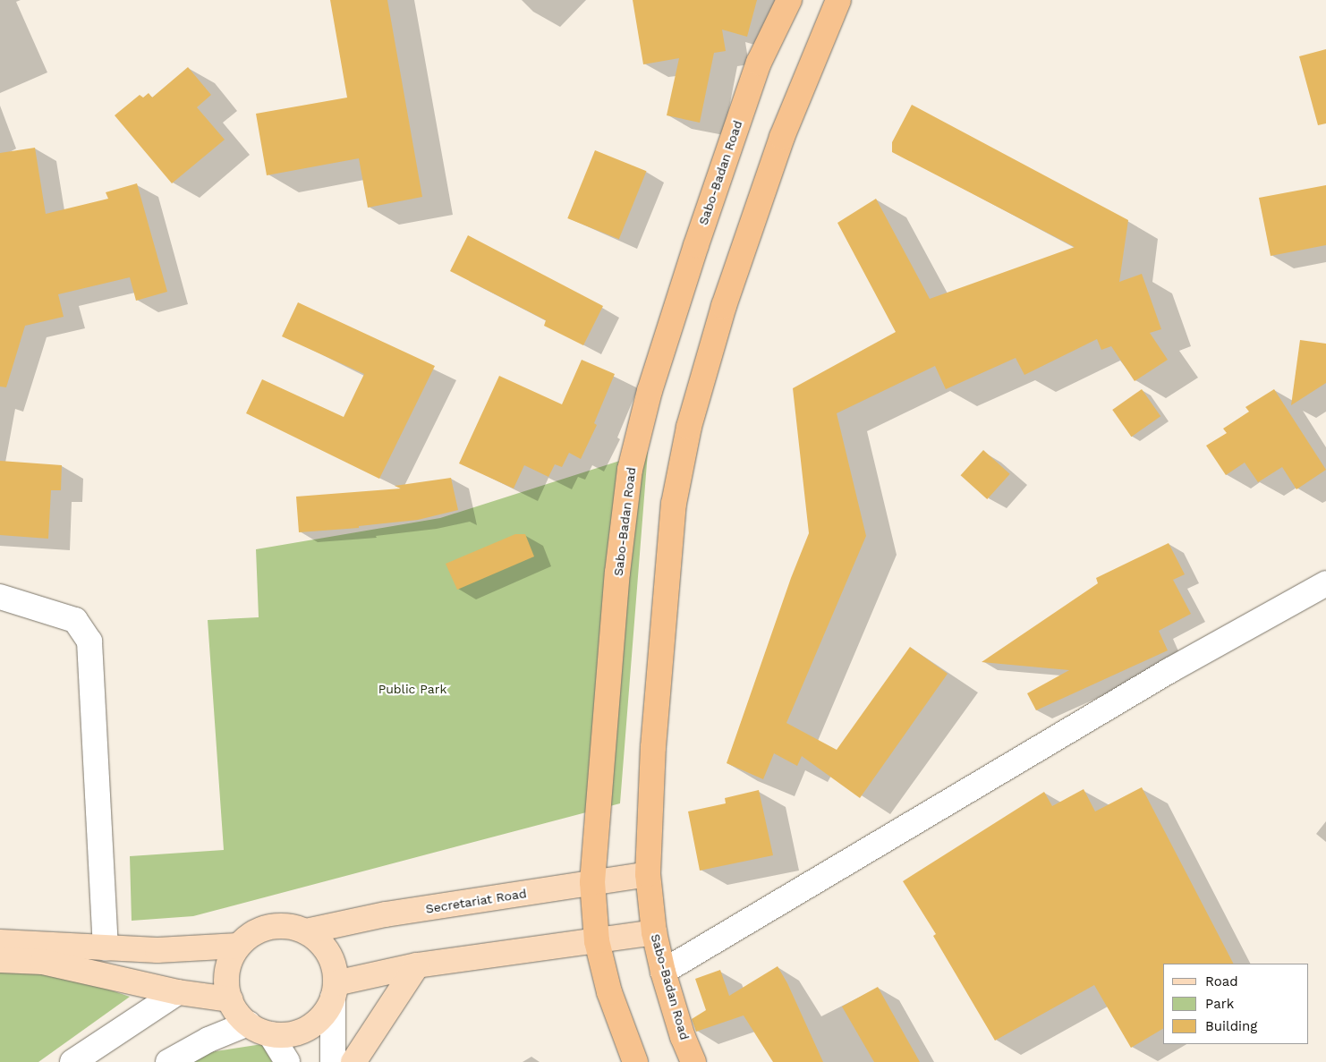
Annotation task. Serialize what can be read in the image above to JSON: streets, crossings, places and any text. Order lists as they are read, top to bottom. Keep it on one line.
{"streets":{"highway":["Sabo-Badan Road"],"main road":["Secretariat Road"]},"crossings":[["Sabo-Badan Road","Secretariat Road"]],"parks":["Public Park"],"legend":["Road","Park","Building"]}
